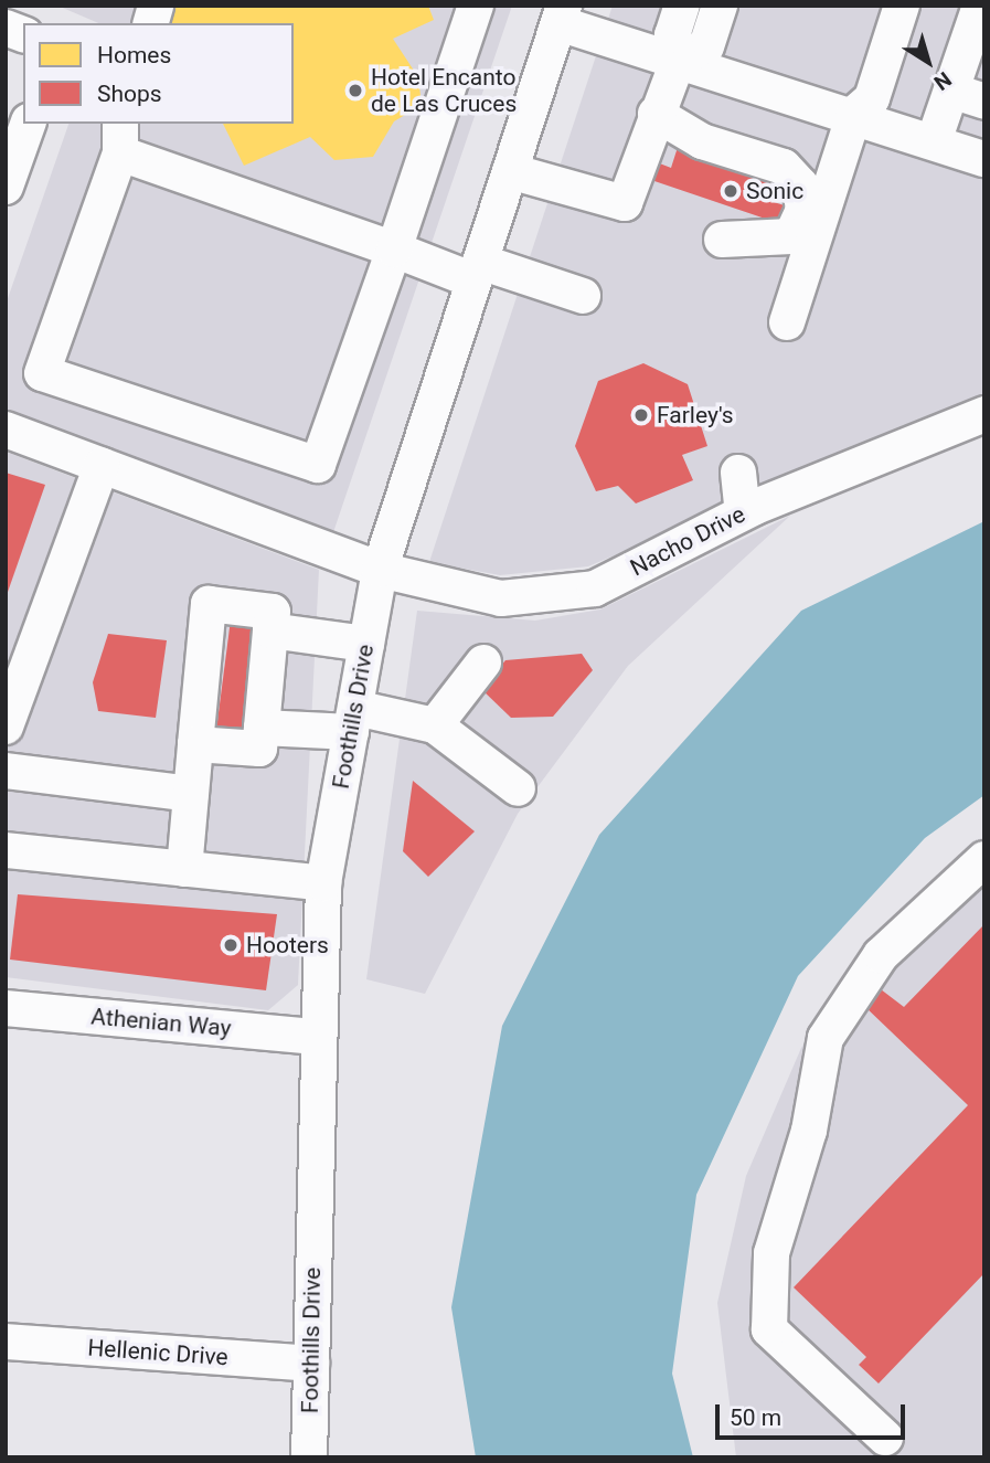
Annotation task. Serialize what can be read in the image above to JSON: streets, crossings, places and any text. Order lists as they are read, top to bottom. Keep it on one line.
{"streets":{"street":["Nacho Drive","Foothills Drive","Athenian Way","Hellenic Drive"]},"crossings":[["Nacho Drive","Foothills Drive"],["Foothills Drive","Athenian Way"],["Foothills Drive","Hellenic Drive"]],"places":["Hotel Encanto de Las Cruces","Sonic","Farley's","Hooters"],"legend":["Homes","Shops"],"scale_bar":"50 m","north":"bottom right"}
